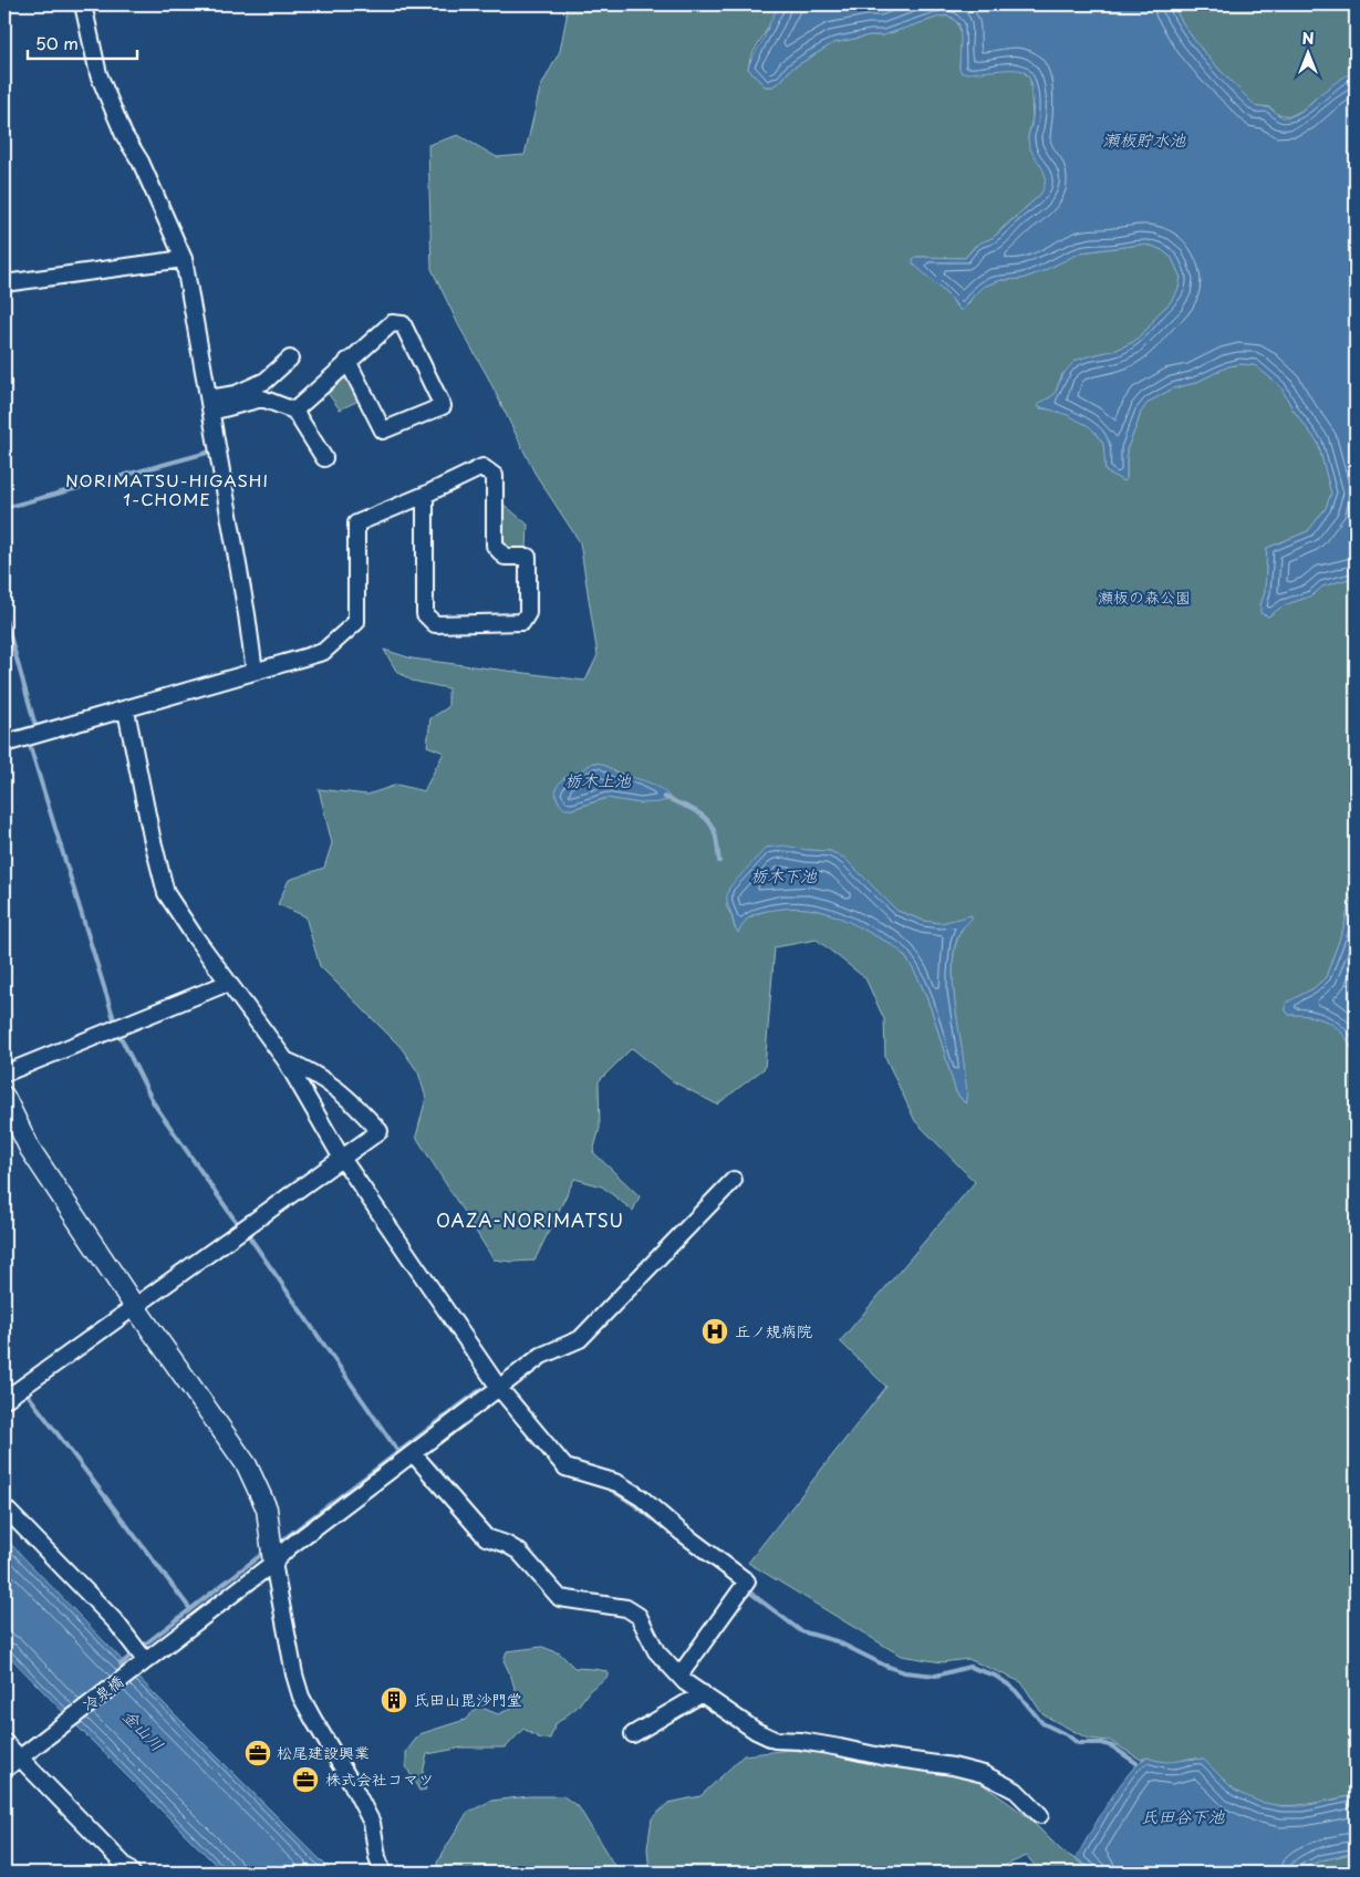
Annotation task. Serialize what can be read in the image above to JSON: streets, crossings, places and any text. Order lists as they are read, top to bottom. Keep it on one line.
{"streets":{"street":["冷泉橋"]},"districts":["NORIMATSU-HIGASHI 1-CHOME","OAZA-NORIMATSU"],"water":["瀬板貯水池","栃木上池","栃木下池","金山川","氏田谷下池"],"parks":["瀬板の森公園"],"places":{"hospital":["丘ノ規病院"],"building":["氏田山毘沙門堂"],"office":["松尾建設興業","株式会社コマツ"]},"scale_bar":"50 m","north":"top"}
